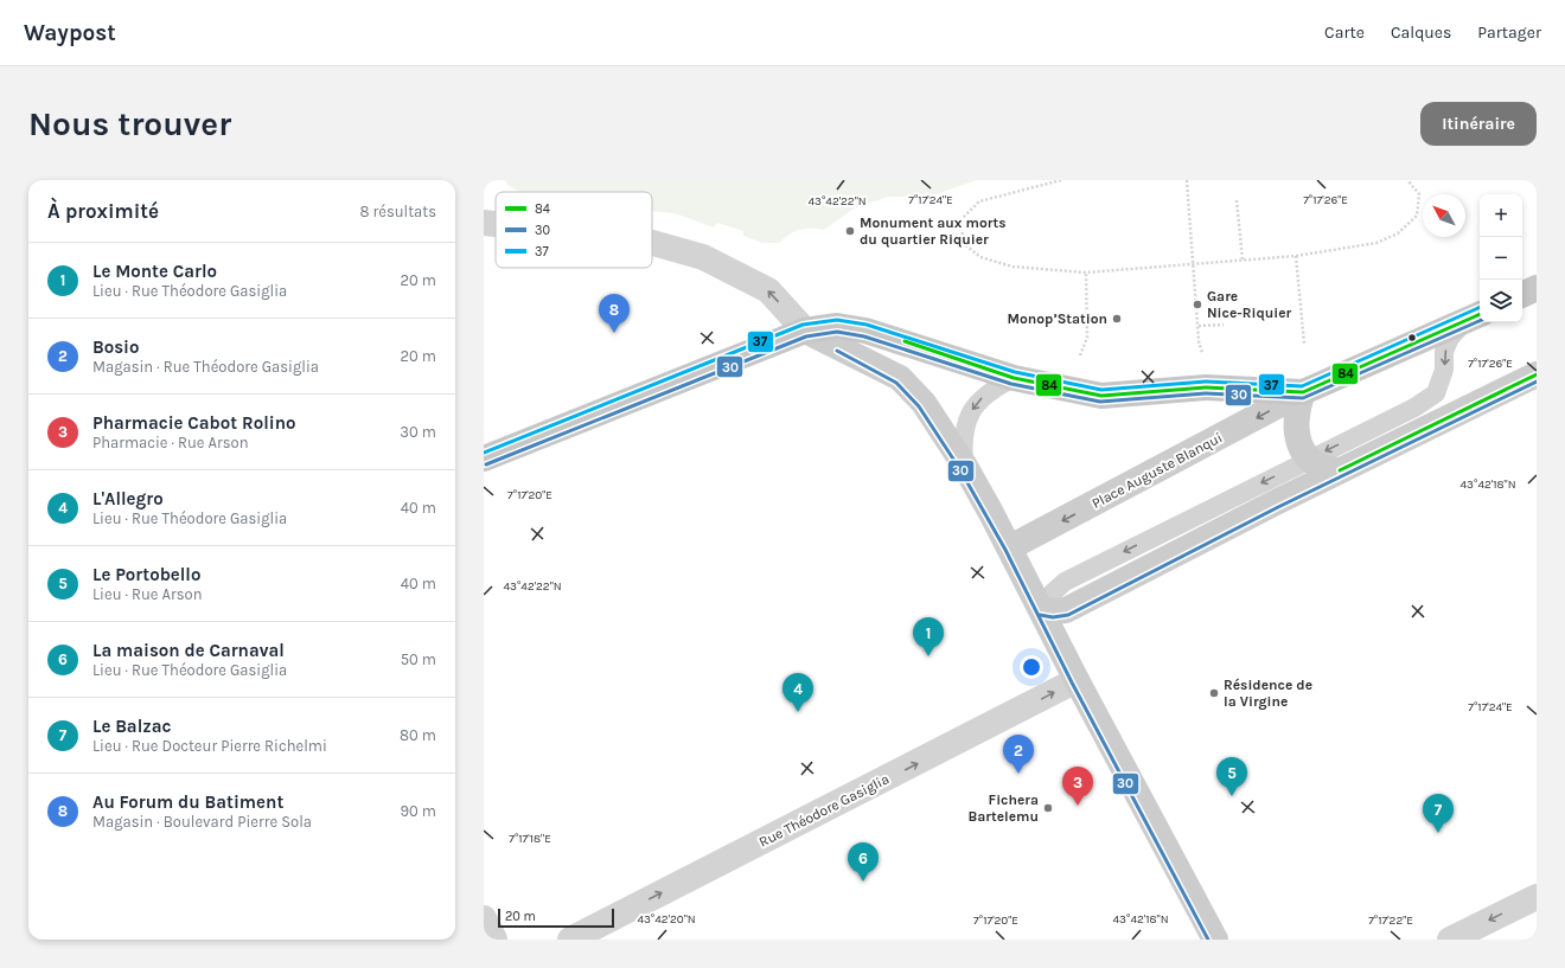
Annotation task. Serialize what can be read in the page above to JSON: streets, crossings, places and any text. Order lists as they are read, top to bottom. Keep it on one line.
{"streets":{"main road":["Place Auguste Blanqui"],"street":["Rue Théodore Gasiglia"]},"one_way":["Rue Théodore Gasiglia"],"places":["Monument aux morts du quartier Riquier","Gare Nice-Riquier","Monop’Station","Résidence de la Virgine","Fichera Bartelemu"],"lines":["transit line 37","transit line 84","transit line 30"],"legend":["84","30","37"],"scale_bar":"20 m","north":"top left","page":{"header":"Waypost","nav":["Carte","Calques","Partager"],"buttons":"Itinéraire","title":"Nous trouver","heading":["À proximité","8 résultats"],"map_buttons":["+","−"],"list":[{"mark":"1","name":"Le Monte Carlo","note":"Lieu · Rue Théodore Gasiglia","value":"20 m"},{"mark":"2","name":"Bosio","note":"Magasin · Rue Théodore Gasiglia","value":"20 m"},{"mark":"3","name":"Pharmacie Cabot Rolino","note":"Pharmacie · Rue Arson","value":"30 m"},{"mark":"4","name":"L'Allegro","note":"Lieu · Rue Théodore Gasiglia","value":"40 m"},{"mark":"5","name":"Le Portobello","note":"Lieu · Rue Arson","value":"40 m"},{"mark":"6","name":"La maison de Carnaval","note":"Lieu · Rue Théodore Gasiglia","value":"50 m"},{"mark":"7","name":"Le Balzac","note":"Lieu · Rue Docteur Pierre Richelmi","value":"80 m"},{"mark":"8","name":"Au Forum du Batiment","note":"Magasin · Boulevard Pierre Sola","value":"90 m"}],"pins":["8","1","4","2","5","3","7","6"],"scale":"20 m"},"coordinates":["7°17'24\"E","7°17'26\"E","43°42'22\"N","43°42'18\"N","7°17'20\"E","7°17'18\"E","43°42'20\"N","7°17'22\"E"]}
